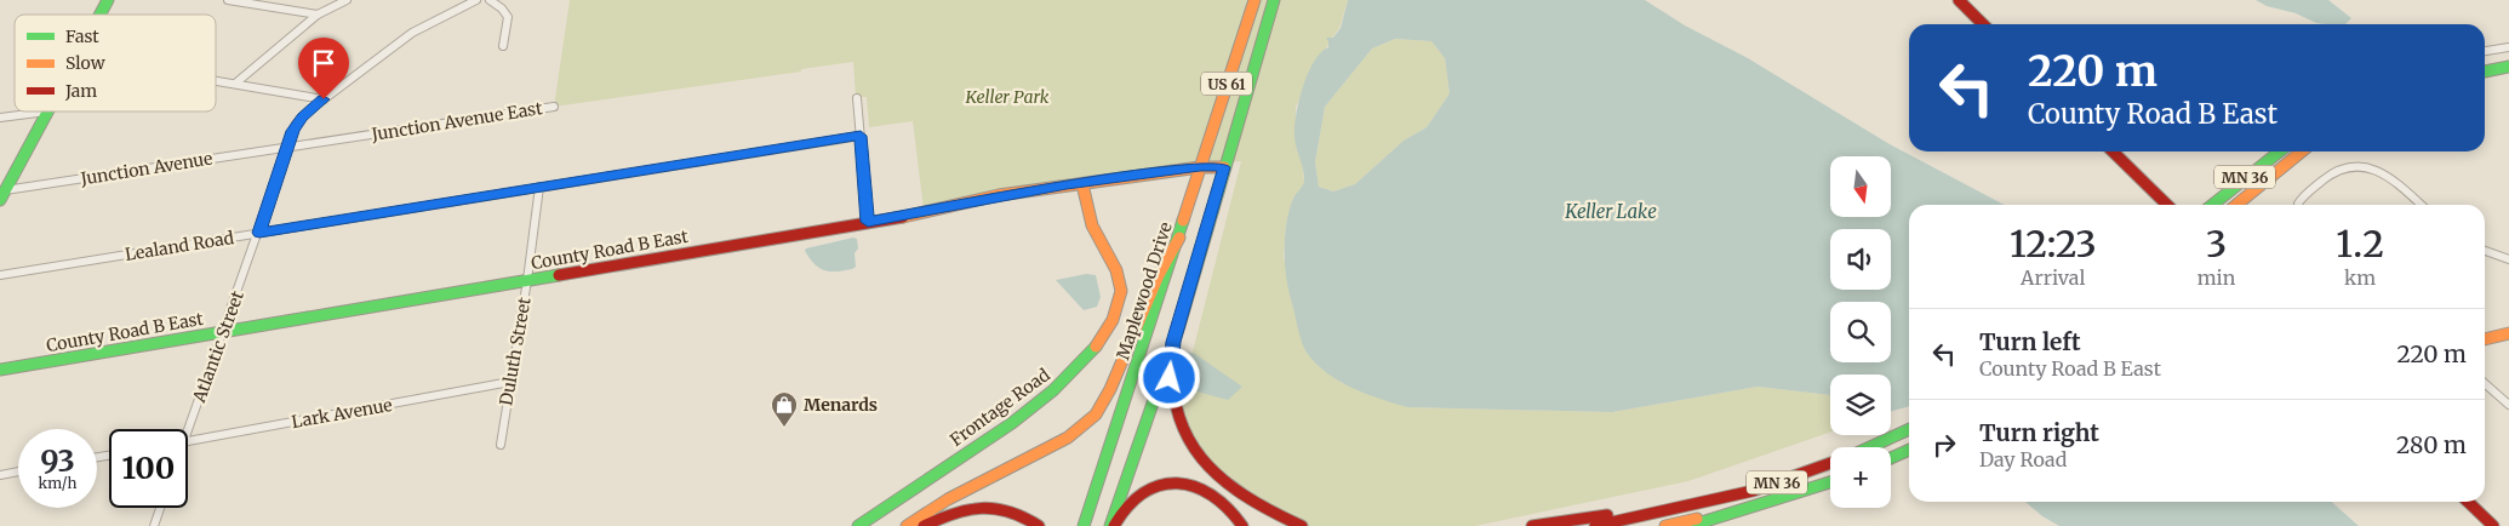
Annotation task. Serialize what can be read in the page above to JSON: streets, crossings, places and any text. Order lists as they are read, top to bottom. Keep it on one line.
{"streets":{"main road":["US 61","MN 36","County Road B East","Maplewood Drive","Frontage Road"],"street":["Junction Avenue East","Junction Avenue","Lealand Road","Atlantic Street","Duluth Street","Lark Avenue"]},"crossings":[["US 61","County Road B East"],["US 61","Maplewood Drive"],["Junction Avenue East","Junction Avenue"],["Junction Avenue East","Atlantic Street"],["Junction Avenue","Atlantic Street"],["Lealand Road","Atlantic Street"],["Lealand Road","Duluth Street"],["County Road B East","Maplewood Drive"],["County Road B East","Atlantic Street"],["County Road B East","Duluth Street"],["County Road B East","Frontage Road"],["Duluth Street","Lark Avenue"]],"water":["Keller Lake"],"parks":["Keller Park"],"places":{"shop":["Menards"]},"legend":["Fast","Slow","Jam"],"north":"bottom","page":{"turn":["220 m","County Road B East"],"map_buttons":"+","eta":["12:23","Arrival","3","min","1.2","km"],"list":[{"name":"Turn left","note":"County Road B East","value":"220 m"},{"name":"Turn right","note":"Day Road","value":"280 m"}],"speed":"93 km/h","limit":"100"}}
